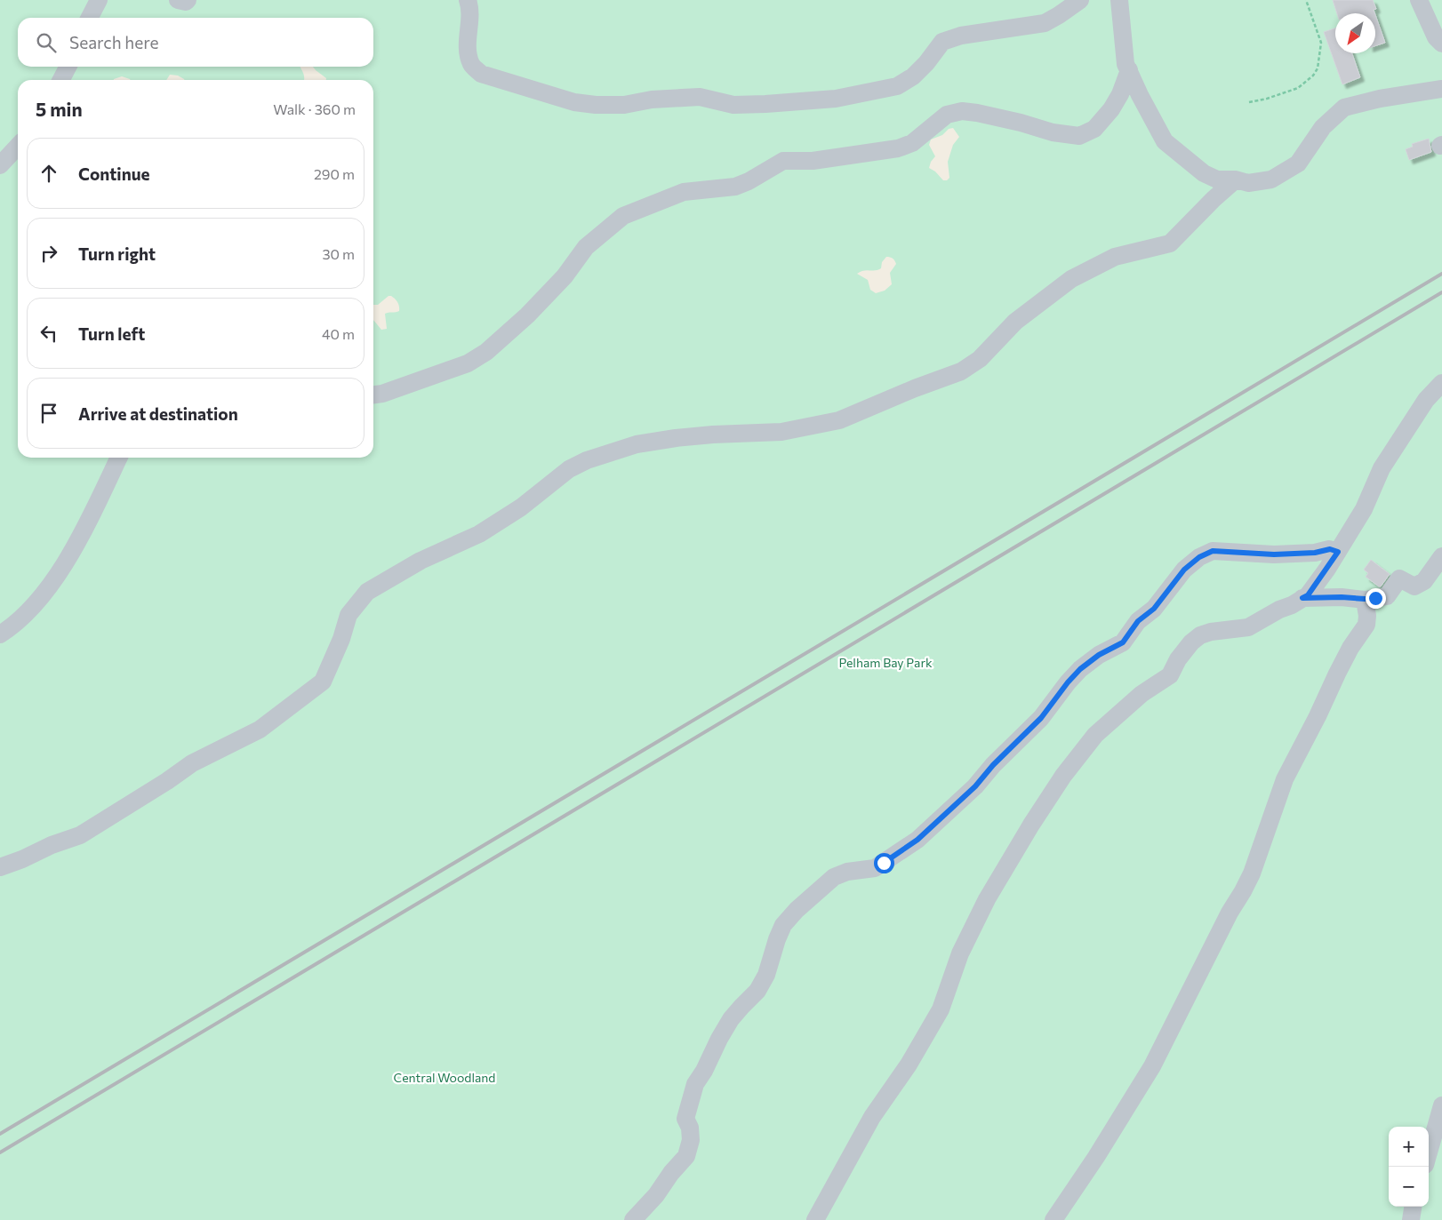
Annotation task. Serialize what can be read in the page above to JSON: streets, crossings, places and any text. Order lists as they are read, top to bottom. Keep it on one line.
{"parks":["Pelham Bay Park","Central Woodland"],"north":"bottom left","page":{"search":"Search here","heading":["5 min","Walk · 360 m"],"list":[["Continue","290 m"],["Turn right","30 m"],["Turn left","40 m"],"Arrive at destination"],"map_buttons":["+","−"]}}
